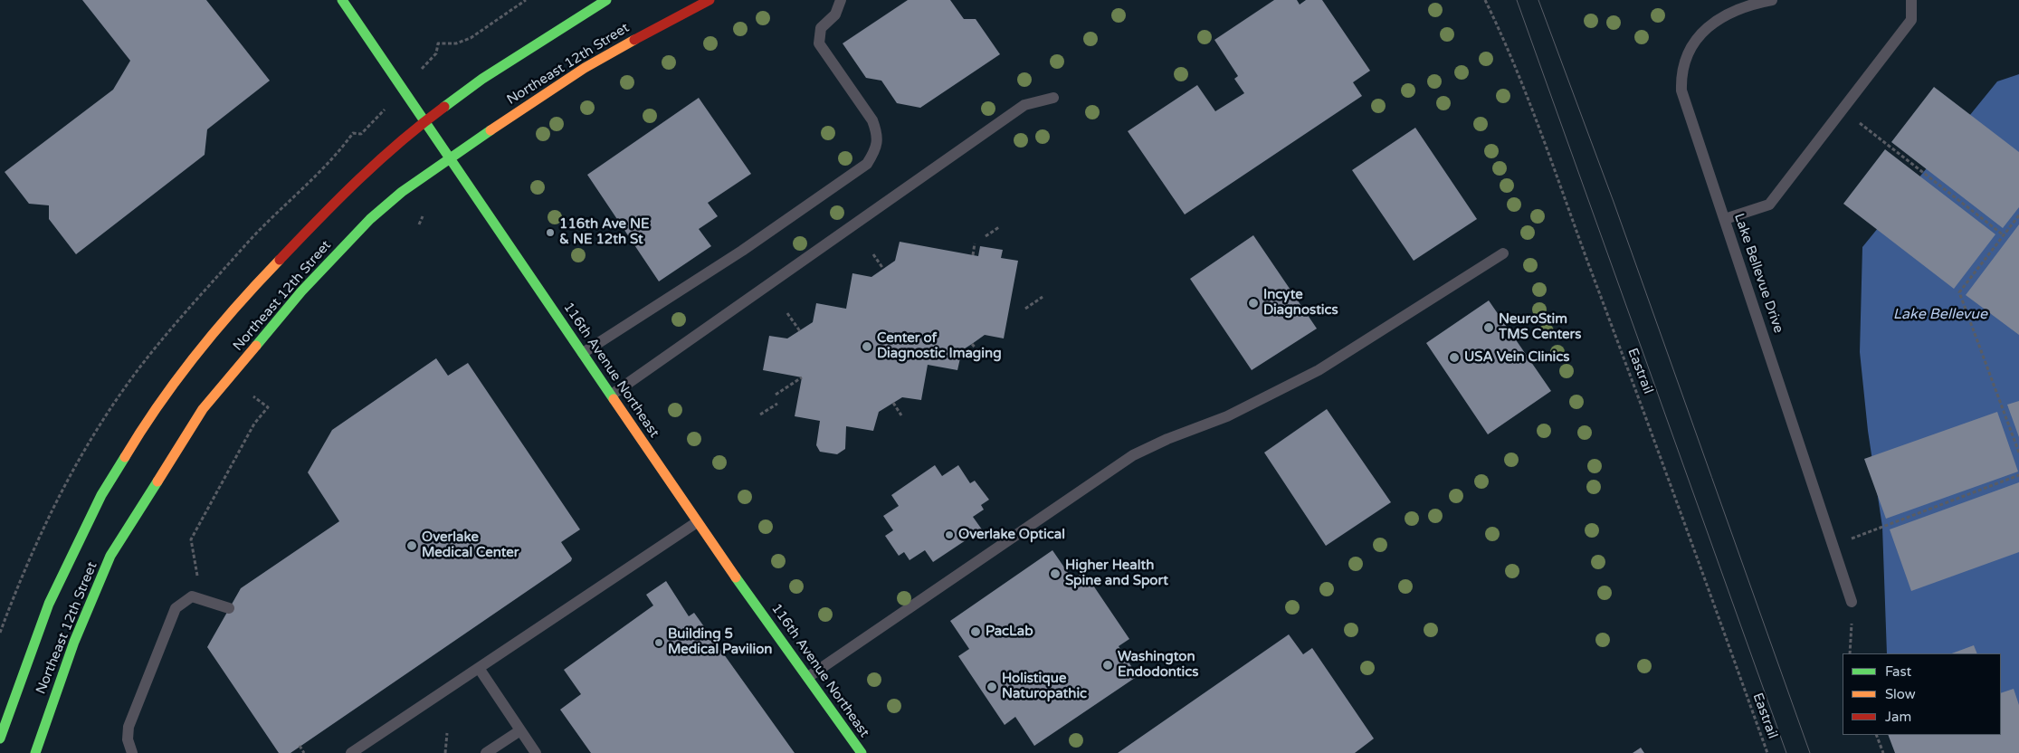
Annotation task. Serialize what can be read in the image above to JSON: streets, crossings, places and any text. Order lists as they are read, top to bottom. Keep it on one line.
{"streets":{"main road":["Northeast 12th Street","116th Avenue Northeast"],"lane":["Lake Bellevue Drive"],"path":["Eastrail"]},"crossings":[["Northeast 12th Street","116th Avenue Northeast"]],"water":["Lake Bellevue"],"places":["116th Ave NE & NE 12th St","Incyte Diagnostics","NeuroStim TMS Centers","Center of Diagnostic Imaging","USA Vein Clinics","Overlake Optical","Overlake Medical Center","Higher Health Spine and Sport","PacLab","Building 5 Medical Pavilion","Washington Endodontics","Holistique Naturopathic"],"legend":["Fast","Slow","Jam"]}
